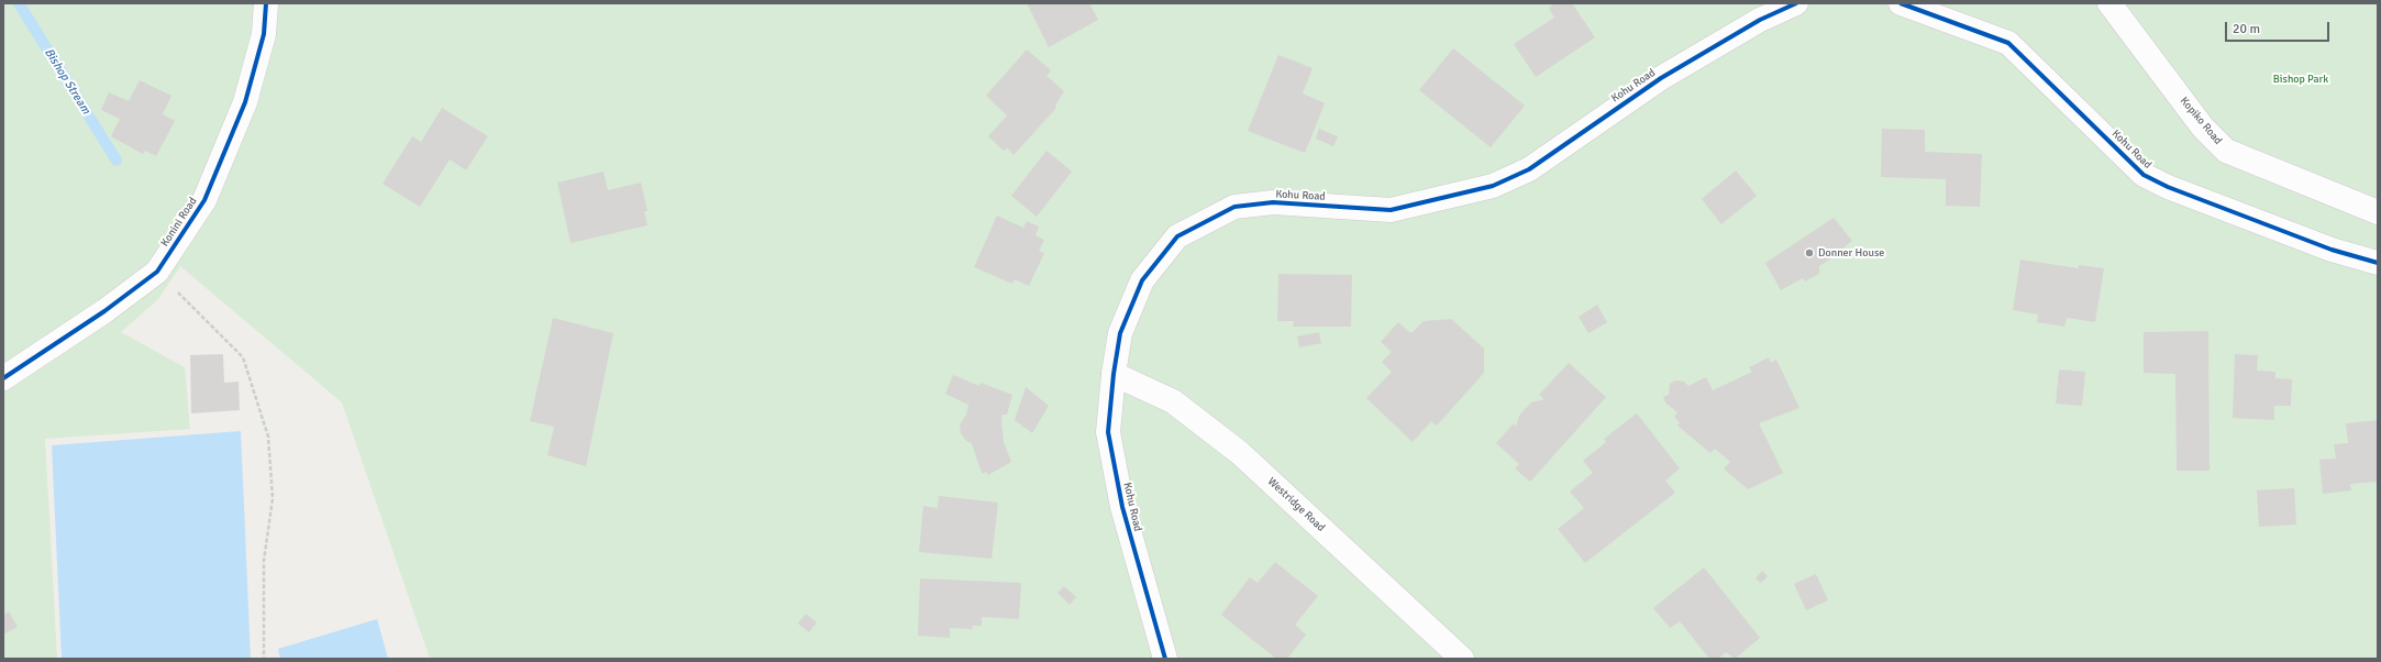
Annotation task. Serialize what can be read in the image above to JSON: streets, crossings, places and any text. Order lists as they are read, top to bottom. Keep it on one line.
{"streets":{"street":["Kohu Road","Kopiko Road","Konini Road","Westridge Road"]},"crossings":[["Kohu Road","Westridge Road"]],"water":["Bishop Stream"],"parks":["Bishop Park"],"places":["Donner House"],"scale_bar":"20 m"}
